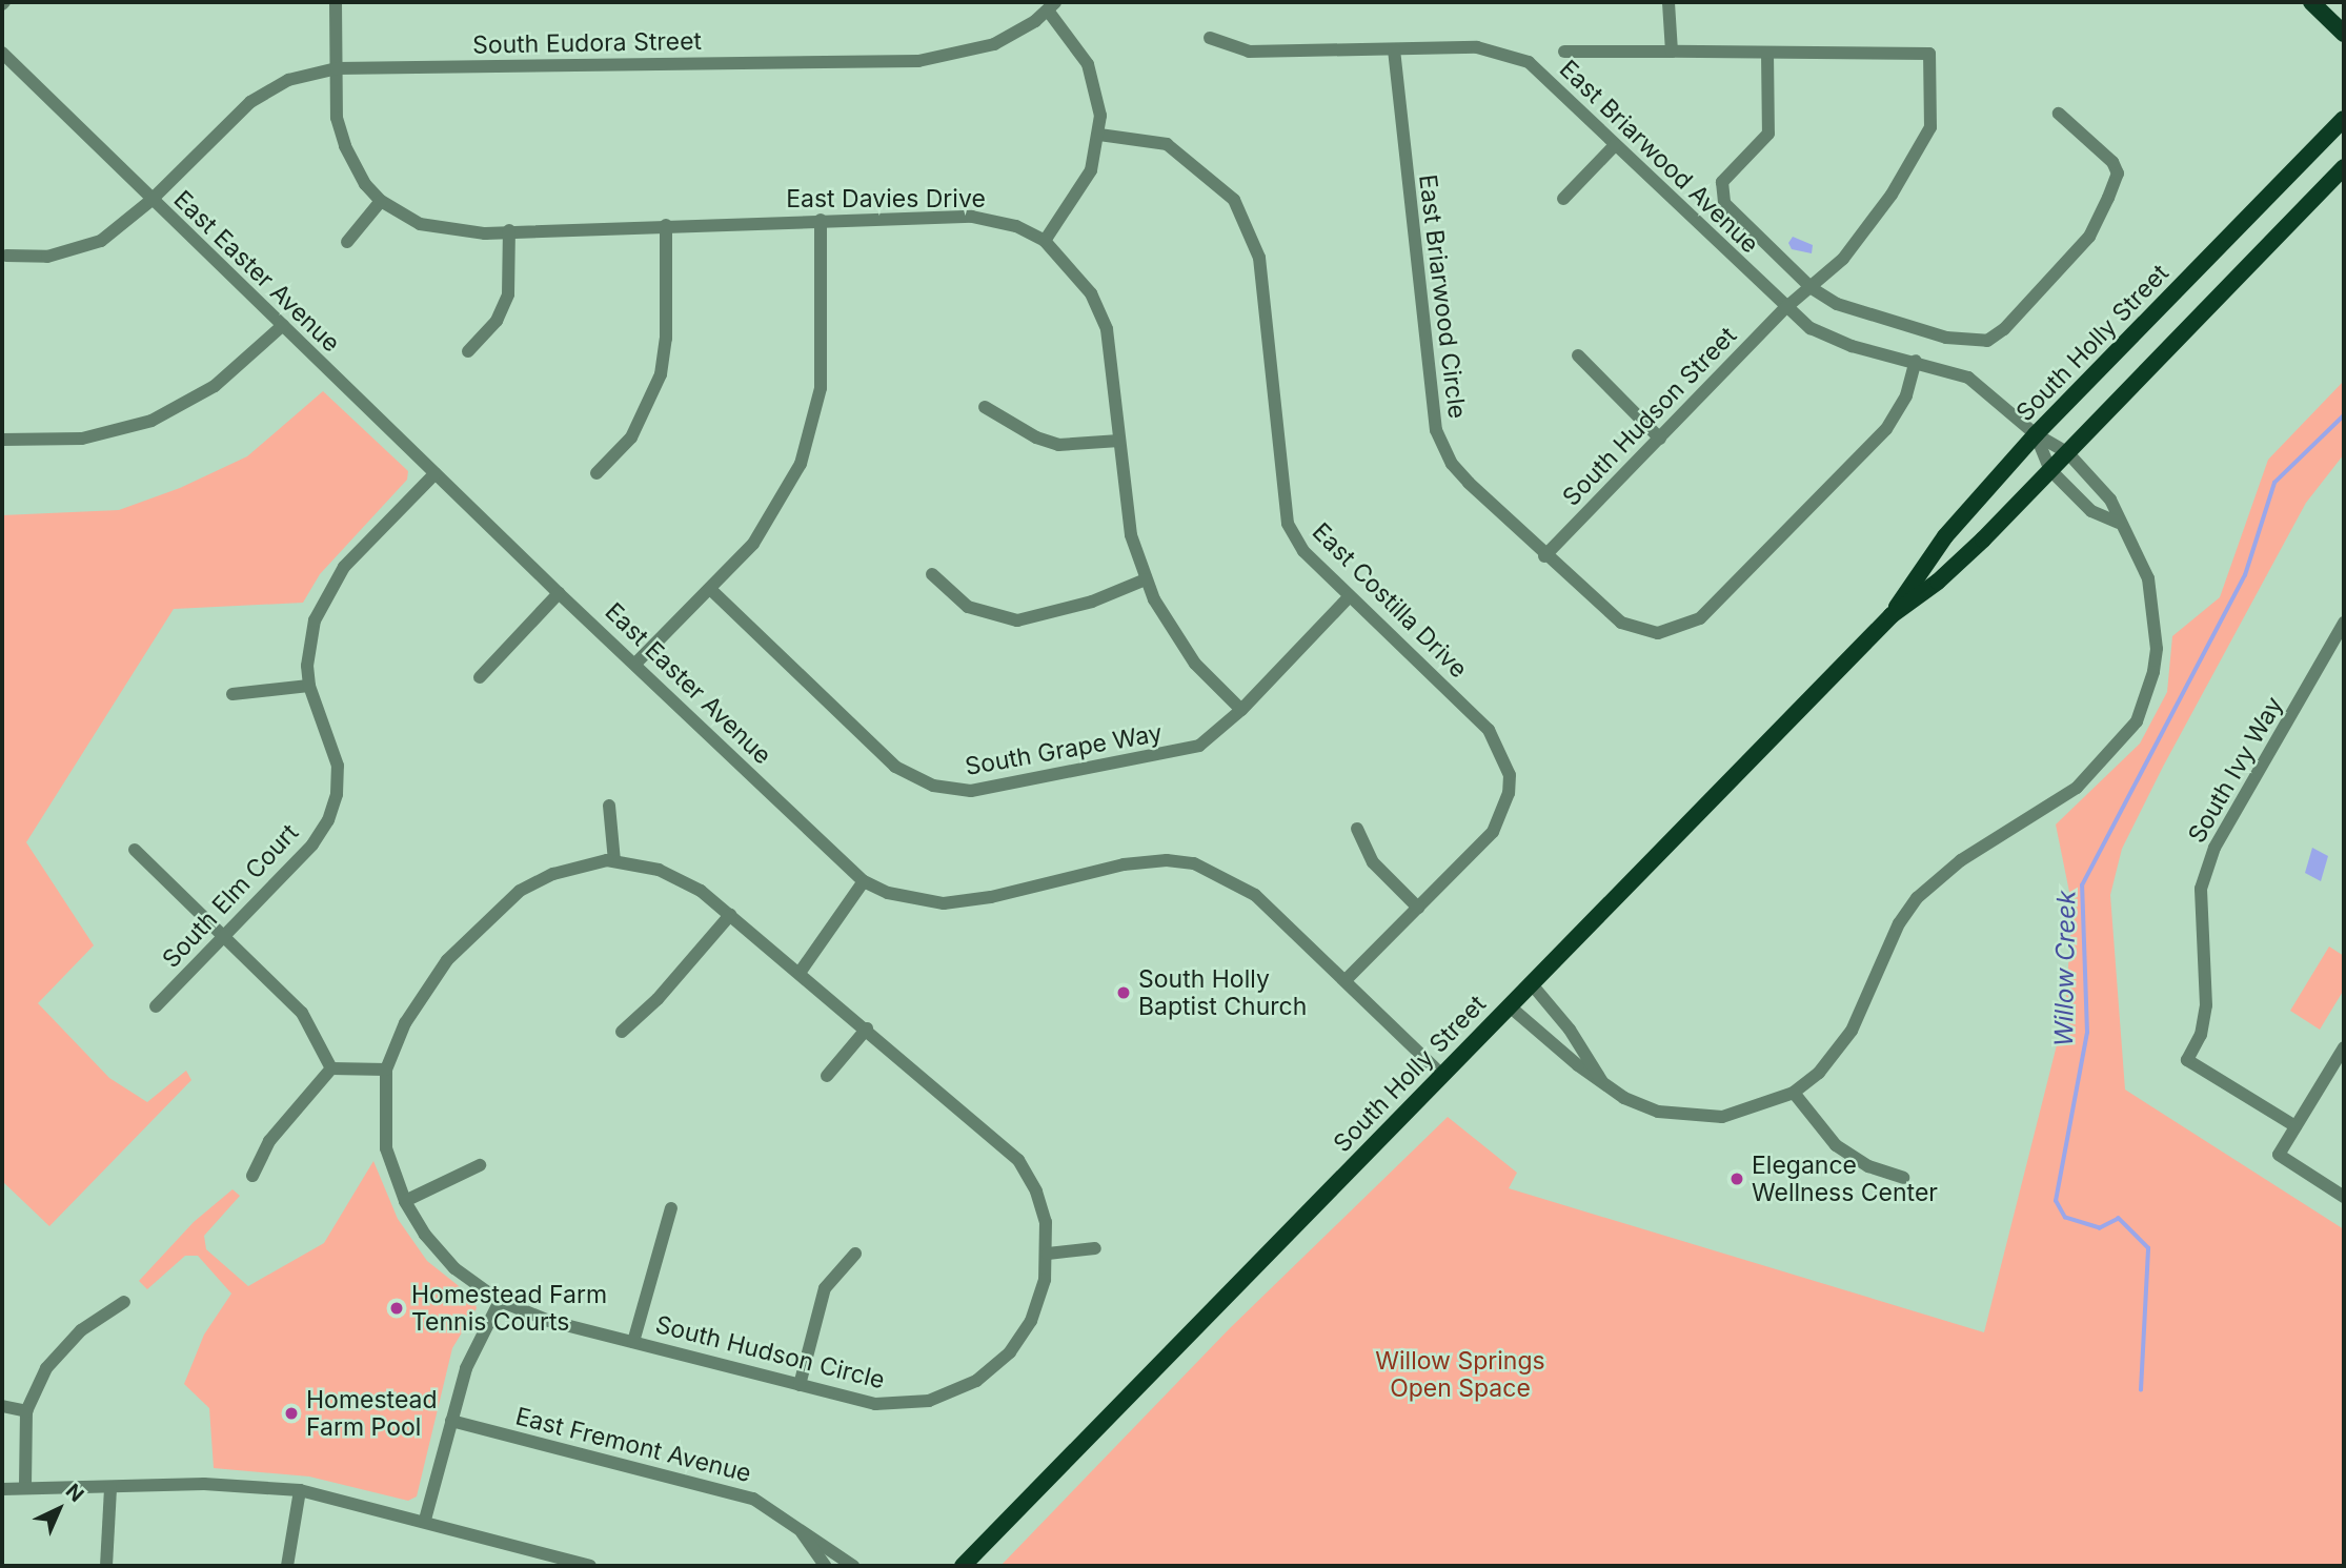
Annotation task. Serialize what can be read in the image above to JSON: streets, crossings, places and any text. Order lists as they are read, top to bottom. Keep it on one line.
{"streets":{"main road":["South Holly Street"],"street":["South Eudora Street","East Briarwood Avenue","East Davies Drive","East Easter Avenue","East Briarwood Circle","South Hudson Street","East Costilla Drive","South Grape Way","South Ivy Way","South Elm Court","South Hudson Circle","East Fremont Avenue"]},"crossings":[["South Eudora Street","East Davies Drive"],["South Eudora Street","East Easter Avenue"],["East Briarwood Avenue","East Briarwood Circle"],["East Briarwood Avenue","South Holly Street"],["East Briarwood Avenue","South Hudson Street"],["East Davies Drive","South Grape Way"],["East Easter Avenue","South Holly Street"],["East Easter Avenue","East Costilla Drive"],["East Easter Avenue","South Elm Court"],["East Briarwood Circle","South Hudson Street"],["East Costilla Drive","South Grape Way"]],"water":["Willow Creek"],"parks":["Willow Springs Open Space"],"places":["South Holly Baptist Church","Elegance Wellness Center","Homestead Farm Tennis Courts","Homestead Farm Pool"],"north":"top right"}
